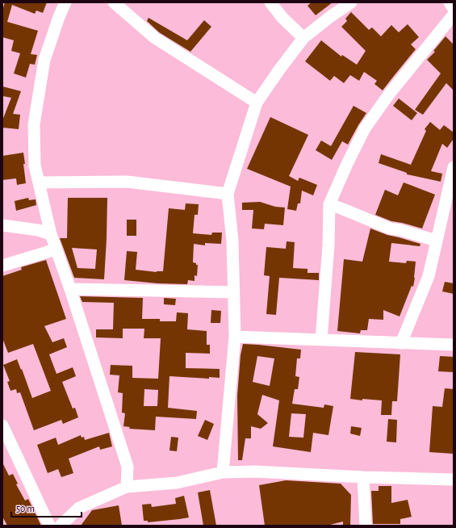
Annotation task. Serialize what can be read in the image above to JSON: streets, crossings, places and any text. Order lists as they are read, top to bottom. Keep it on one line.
{"scale_bar":"50 m"}
